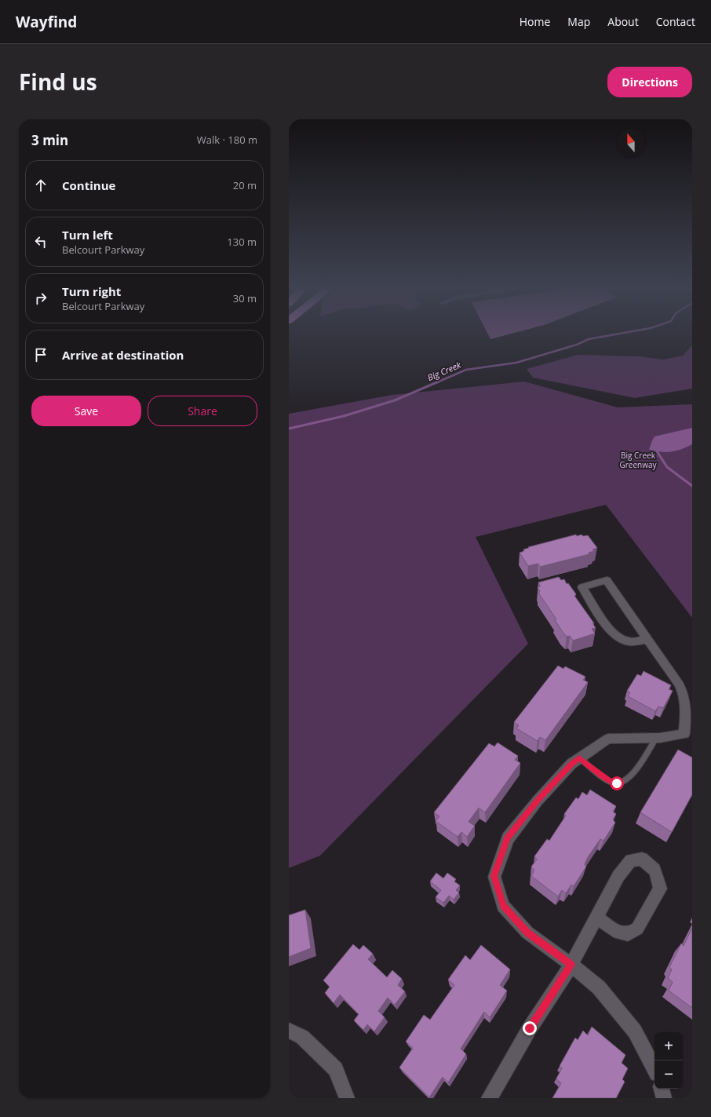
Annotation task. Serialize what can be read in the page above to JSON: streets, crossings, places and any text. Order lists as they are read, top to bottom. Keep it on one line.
{"water":["Big Creek"],"parks":["Big Creek Greenway"],"north":"top","page":{"header":"Wayfind","nav":["Home","Map","About","Contact"],"title":"Find us","buttons":["Directions",["Save","Share"]],"heading":["3 min","Walk · 180 m"],"list":[["Continue","20 m"],["Turn left","Belcourt Parkway","130 m"],["Turn right","Belcourt Parkway","30 m"],"Arrive at destination"],"map_buttons":["+","−"]}}
